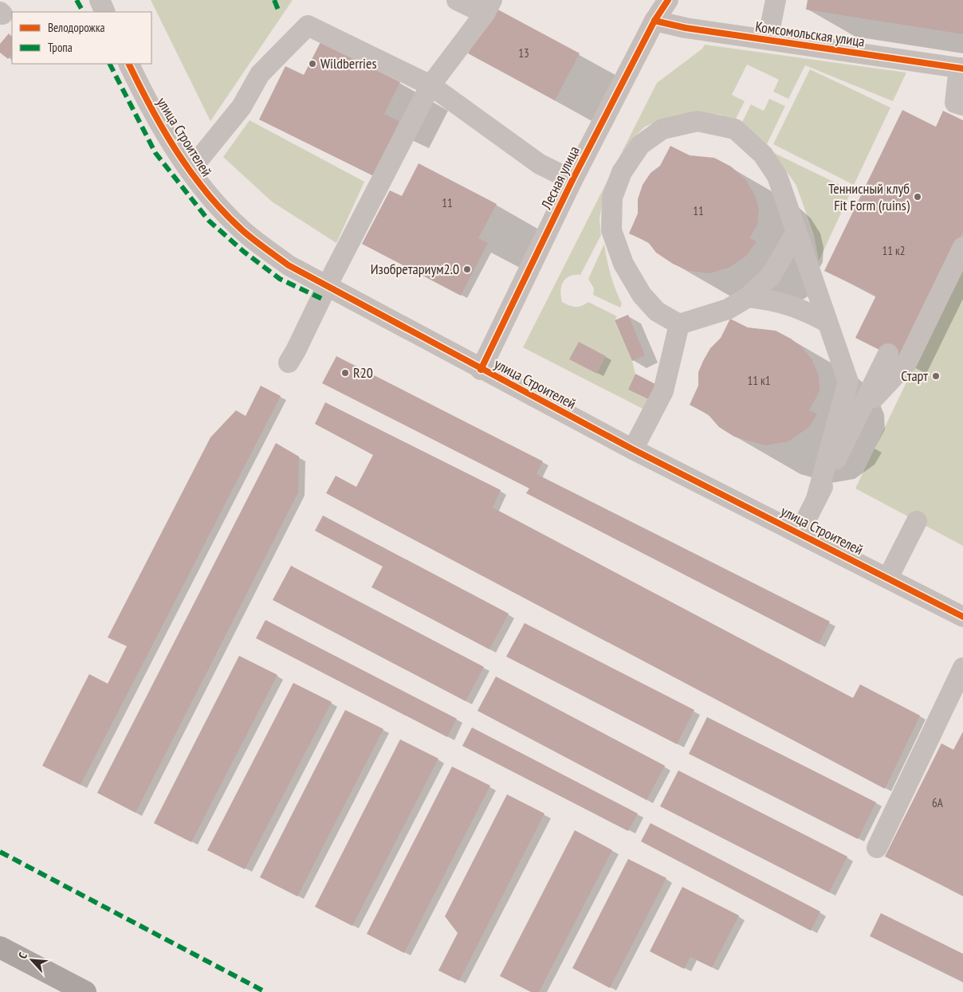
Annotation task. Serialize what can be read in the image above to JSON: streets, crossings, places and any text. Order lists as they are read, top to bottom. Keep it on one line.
{"streets":{"street":["Комсомольская улица","улица Строителей","Лесная улица"]},"crossings":[["Комсомольская улица","Лесная улица"],["улица Строителей","Лесная улица"]],"places":["Wildberries","Теннисный клуб Fit Form (ruins)","Изобретариум2.0","R20","Старт"],"house_numbers":["13","11","11","11 к2","11 к1","6А"],"legend":["Велодорожка","Тропа"],"north":"top left"}
